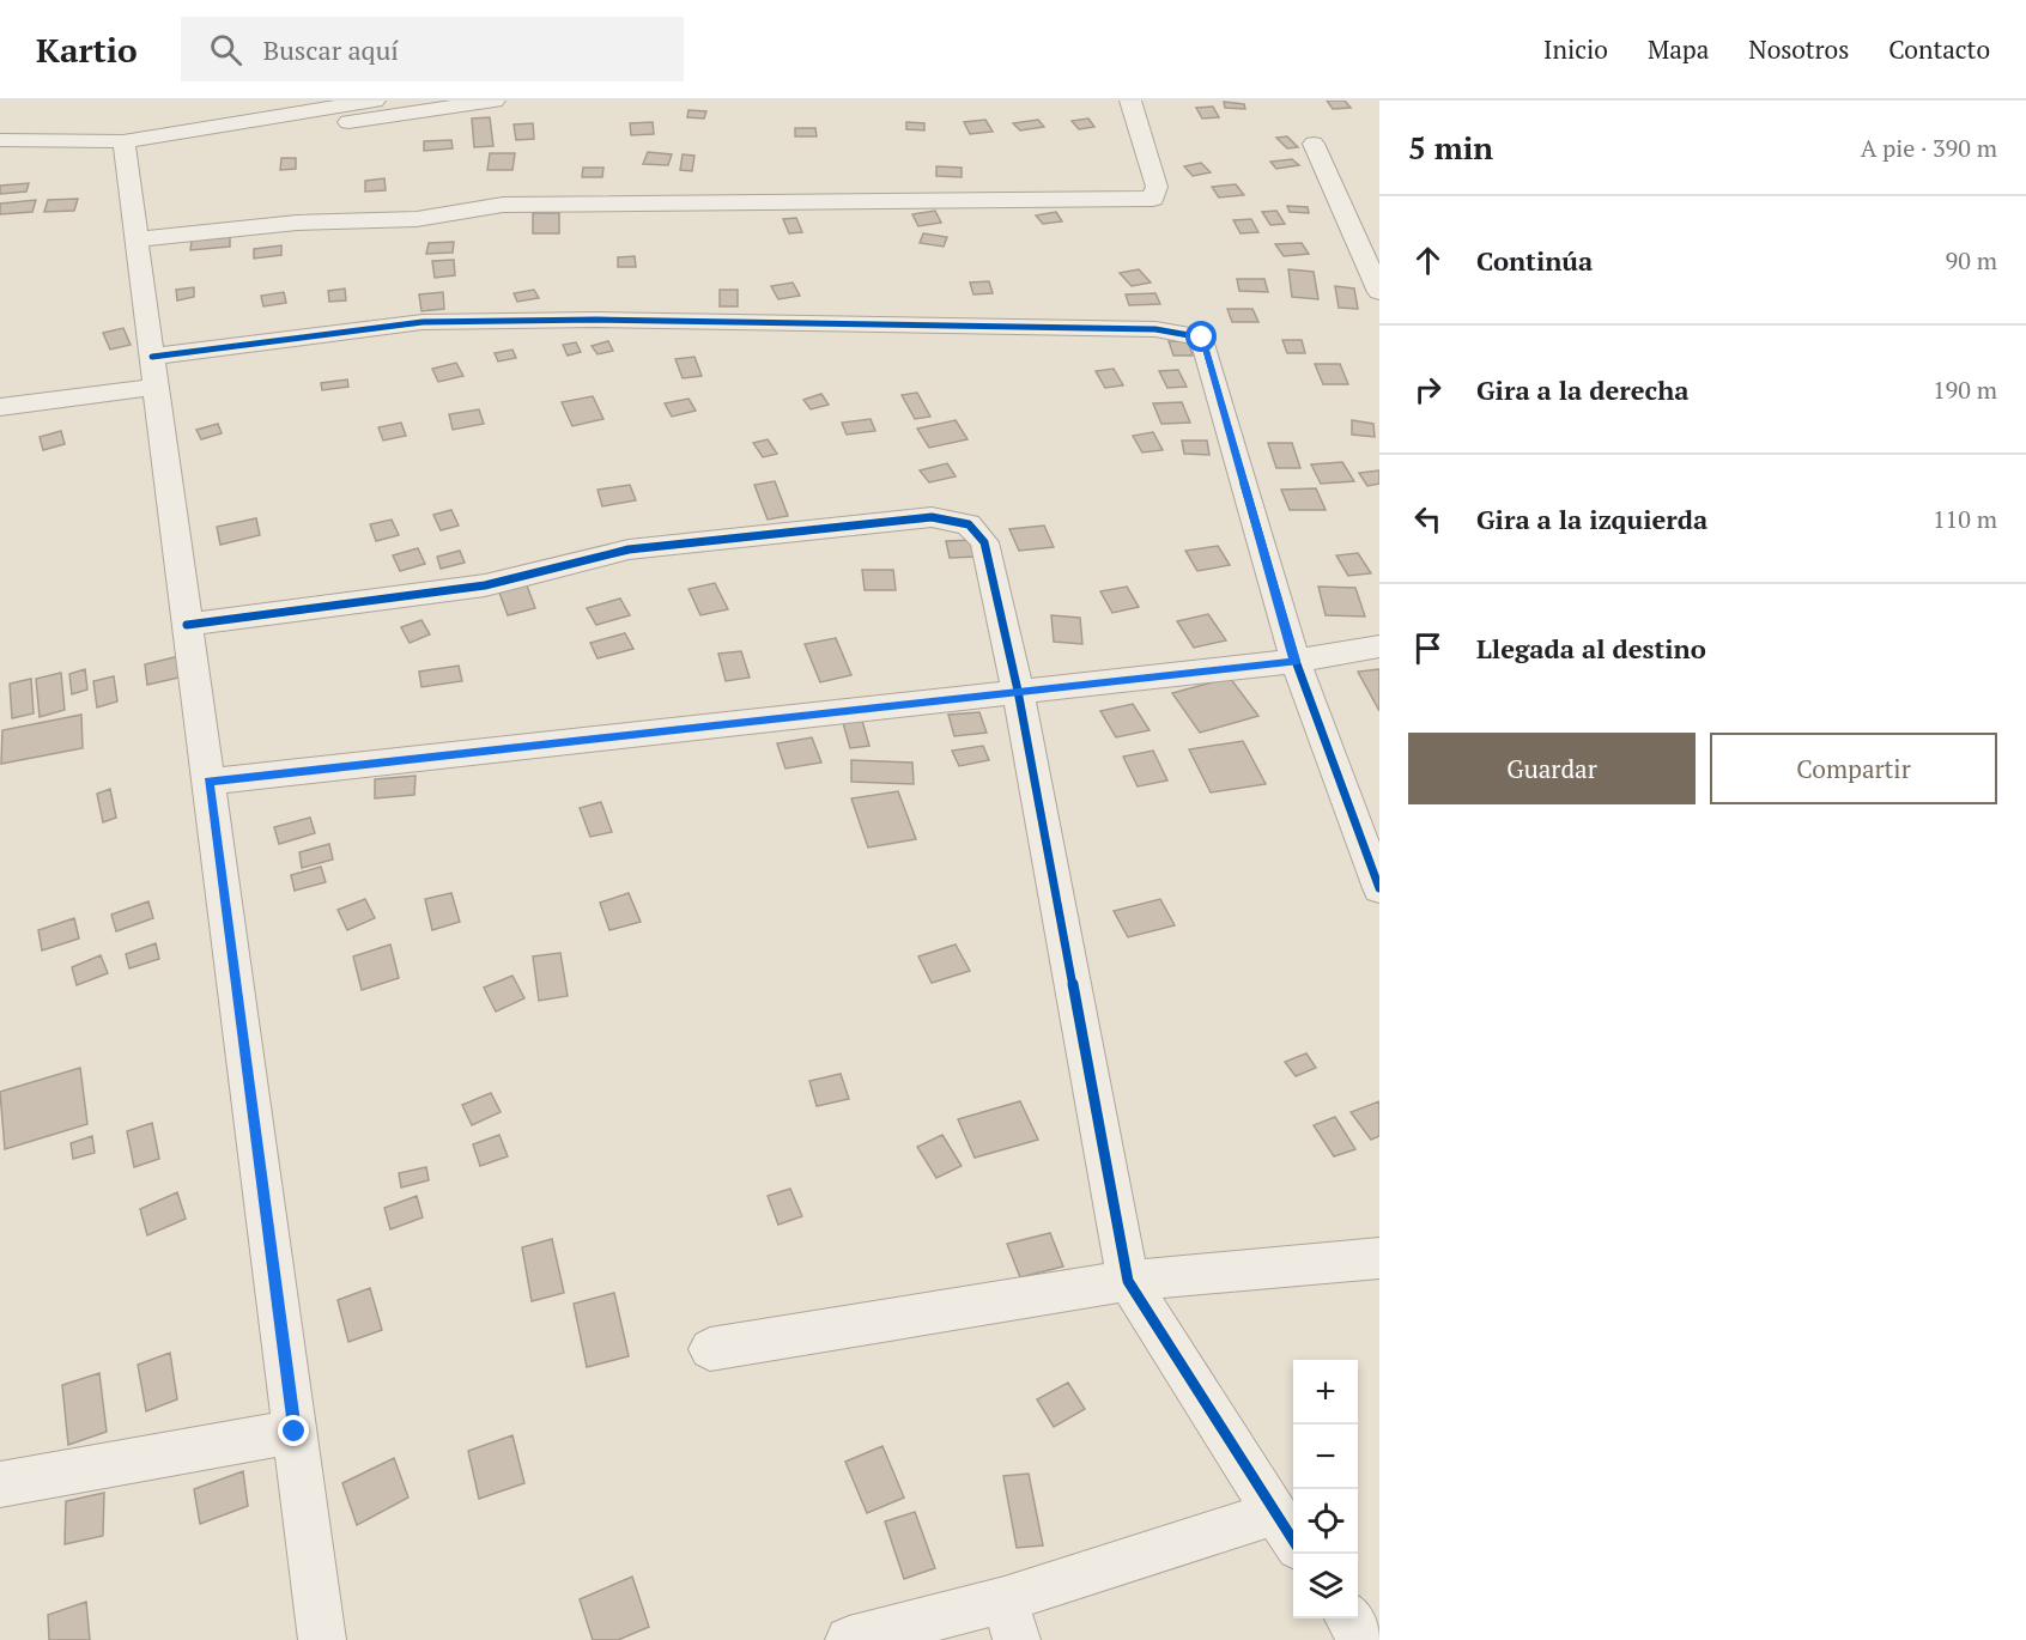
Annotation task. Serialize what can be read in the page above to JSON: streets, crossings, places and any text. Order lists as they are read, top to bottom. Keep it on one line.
{"page":{"header":"Kartio","search":"Buscar aquí","nav":["Inicio","Mapa","Nosotros","Contacto"],"heading":["5 min","A pie · 390 m"],"list":[["Continúa","90 m"],["Gira a la derecha","190 m"],["Gira a la izquierda","110 m"],"Llegada al destino"],"buttons":["Guardar","Compartir"],"map_buttons":["+","−"]}}
